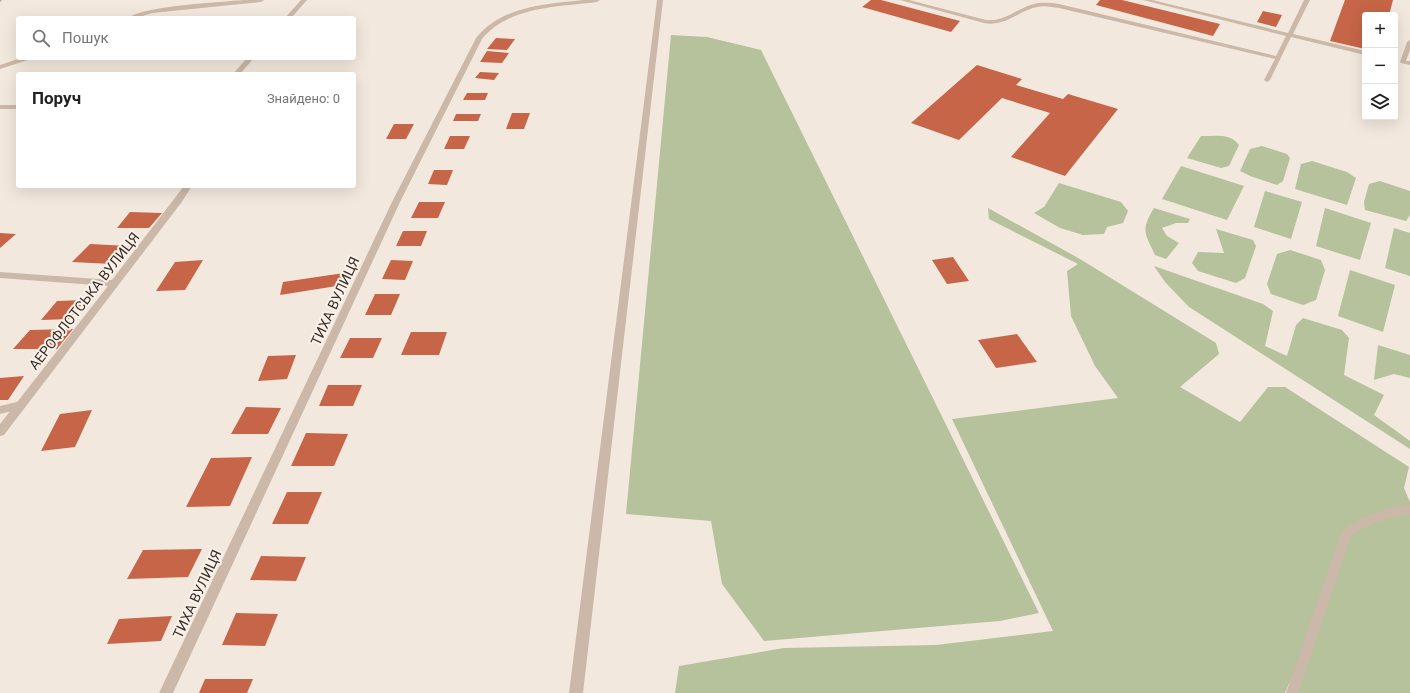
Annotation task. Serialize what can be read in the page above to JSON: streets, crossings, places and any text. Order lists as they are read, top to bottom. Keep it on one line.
{"streets":{"street":["АЕРОФЛОТСЬКА ВУЛИЦЯ","ТИХА ВУЛИЦЯ"]},"page":{"map_buttons":["+","−"],"search":"Пошук","heading":["Поруч","Знайдено: 0"]}}
